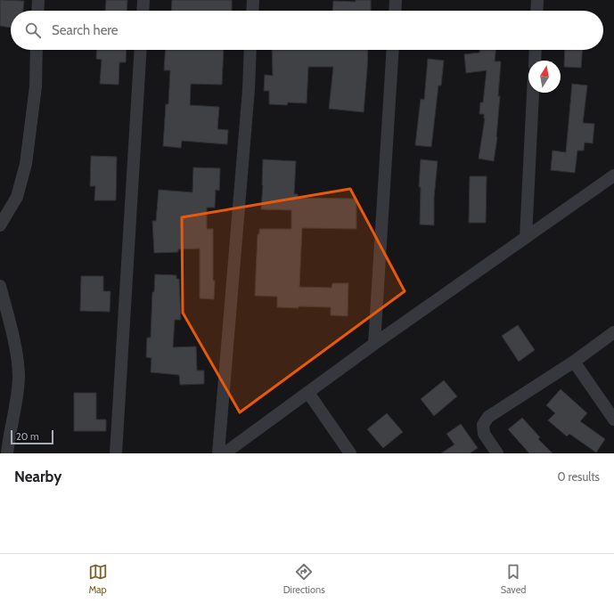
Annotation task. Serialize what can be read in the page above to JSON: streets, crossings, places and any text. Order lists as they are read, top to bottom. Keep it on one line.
{"scale_bar":"20 m","north":"top","page":{"search":"Search here","scale":"20 m","heading":["Nearby","0 results"],"nav":["Map","Directions","Saved"]}}
